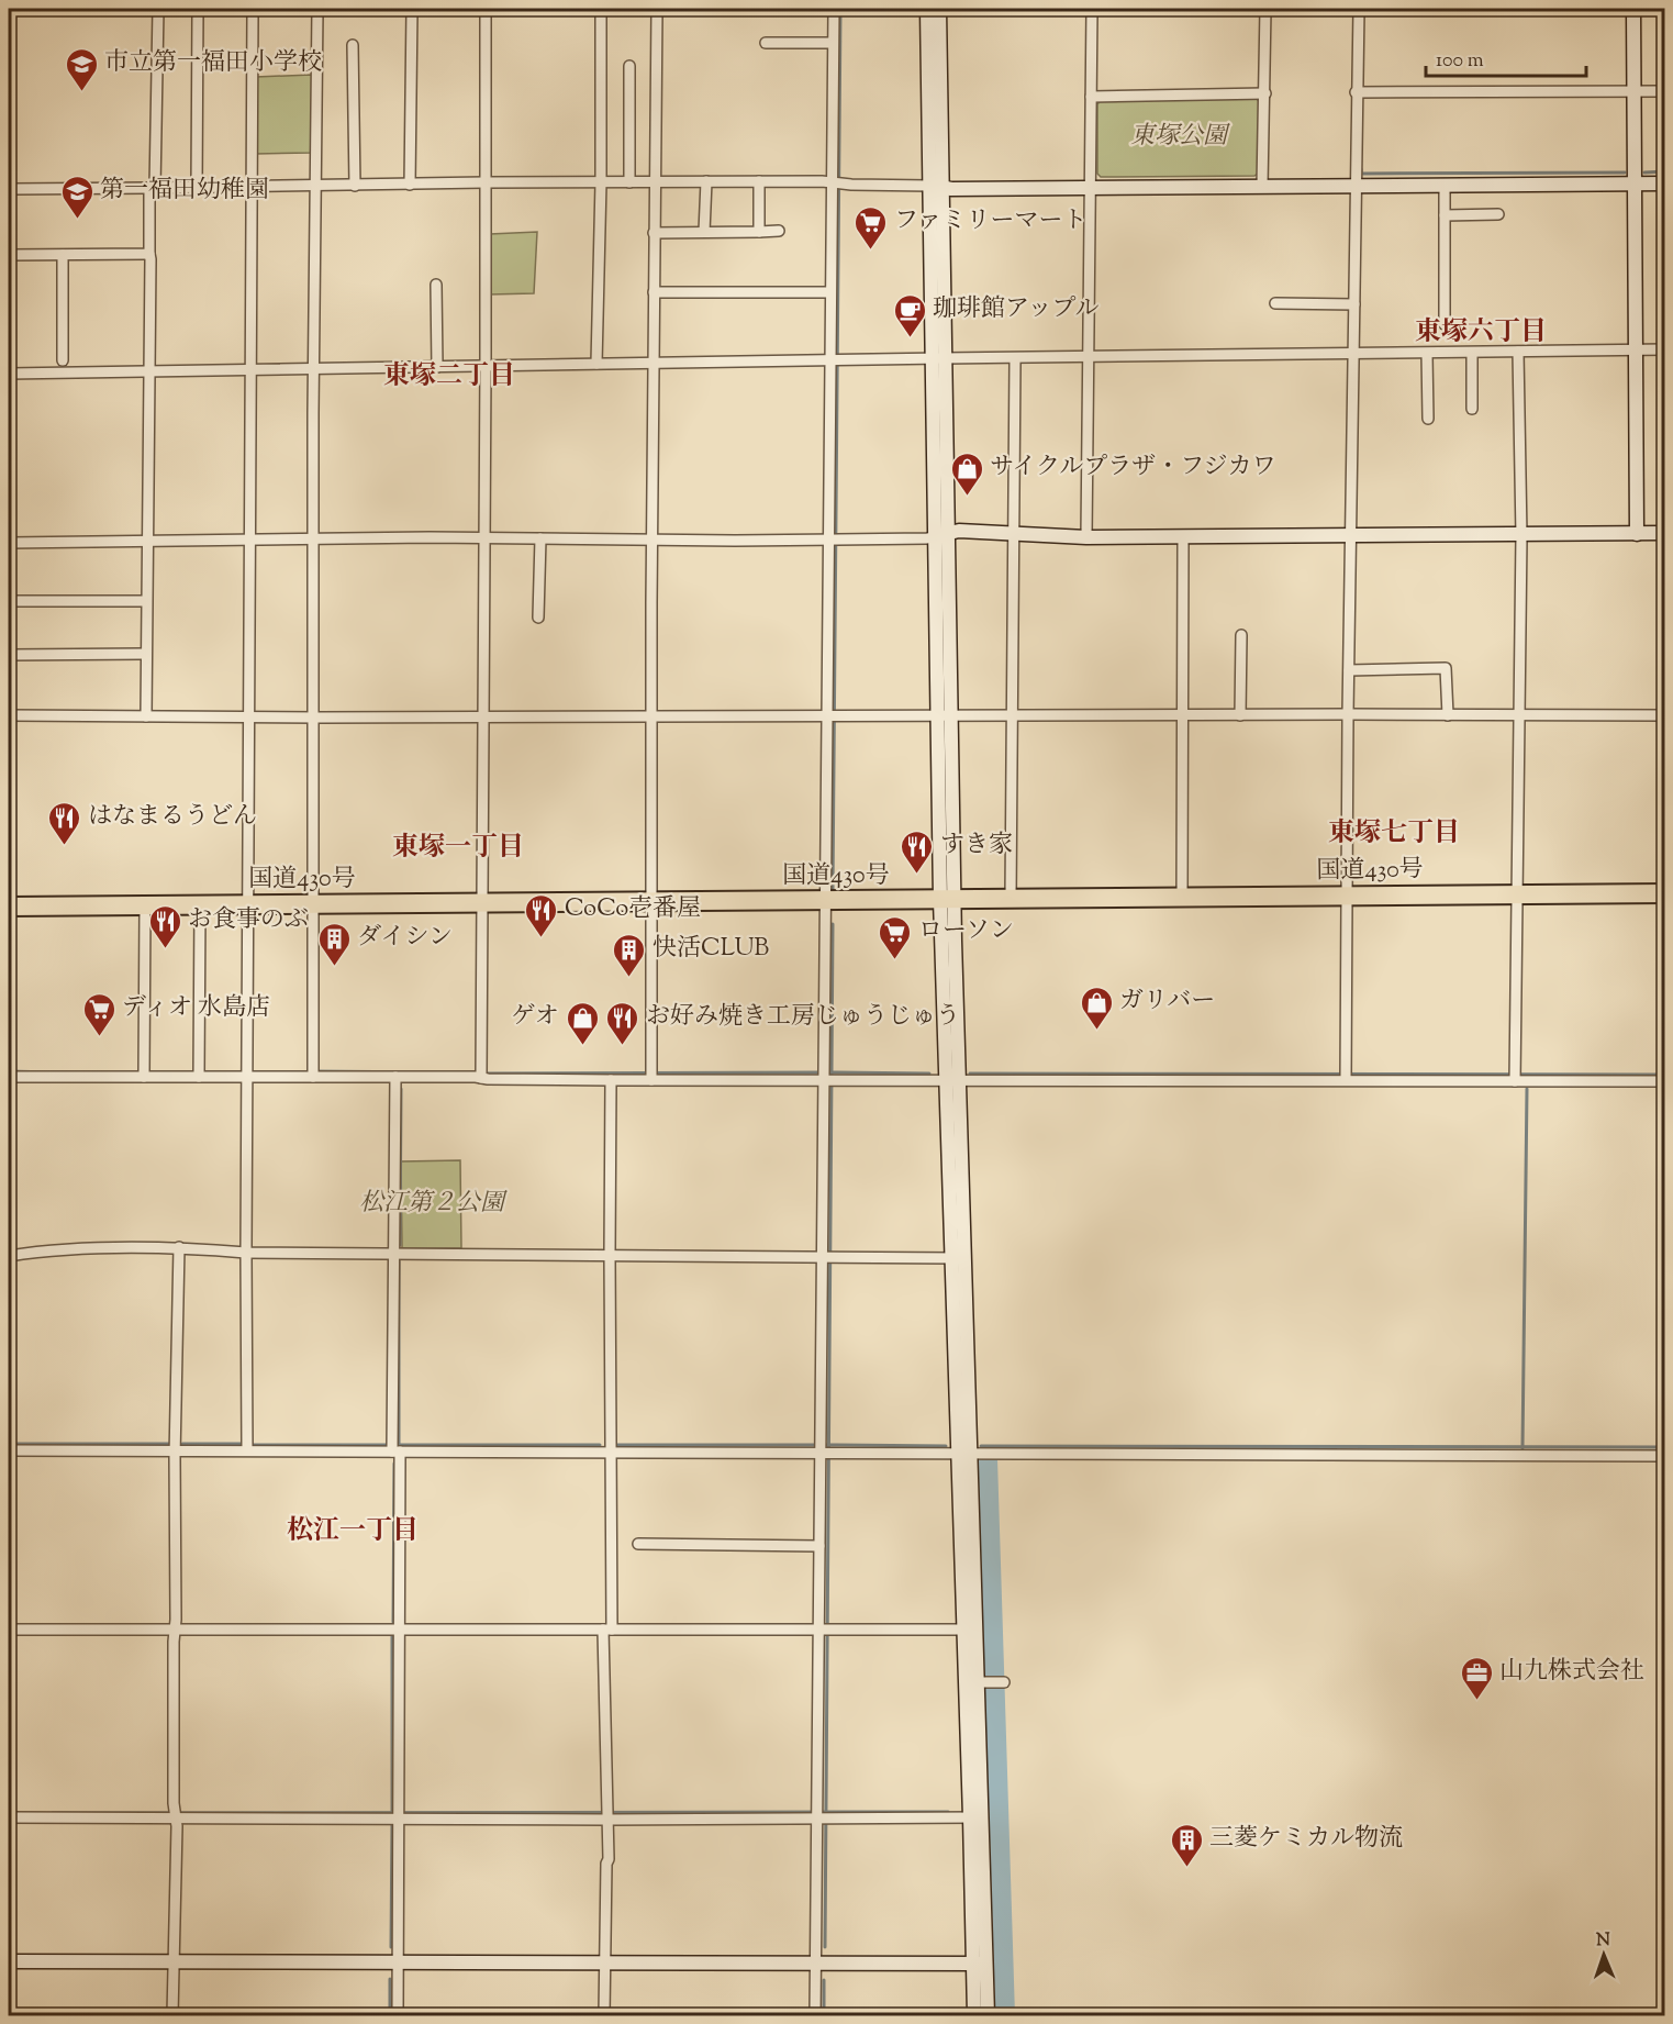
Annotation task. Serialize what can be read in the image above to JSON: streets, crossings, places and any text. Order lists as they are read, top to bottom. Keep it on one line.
{"streets":{"highway":["国道430号"]},"districts":["東塚六丁目","東塚二丁目","東塚七丁目","東塚一丁目","松江一丁目"],"parks":["東塚公園","松江第２公園"],"places":{"school or university":["市立第一福田小学校","第一福田幼稚園"],"supermarket":["ファミリーマート","ローソン","ディオ 水島店"],"cafe":["珈琲館アップル"],"shop":["サイクルプラザ・フジカワ","ガリバー","ゲオ"],"restaurant":["はなまるうどん","すき家","CoCo壱番屋","お食事のぶ","お好み焼き工房じゅうじゅう"],"building":["ダイシン","快活CLUB","三菱ケミカル物流"],"office":["山九株式会社"]},"scale_bar":"100 m","north":"top"}
